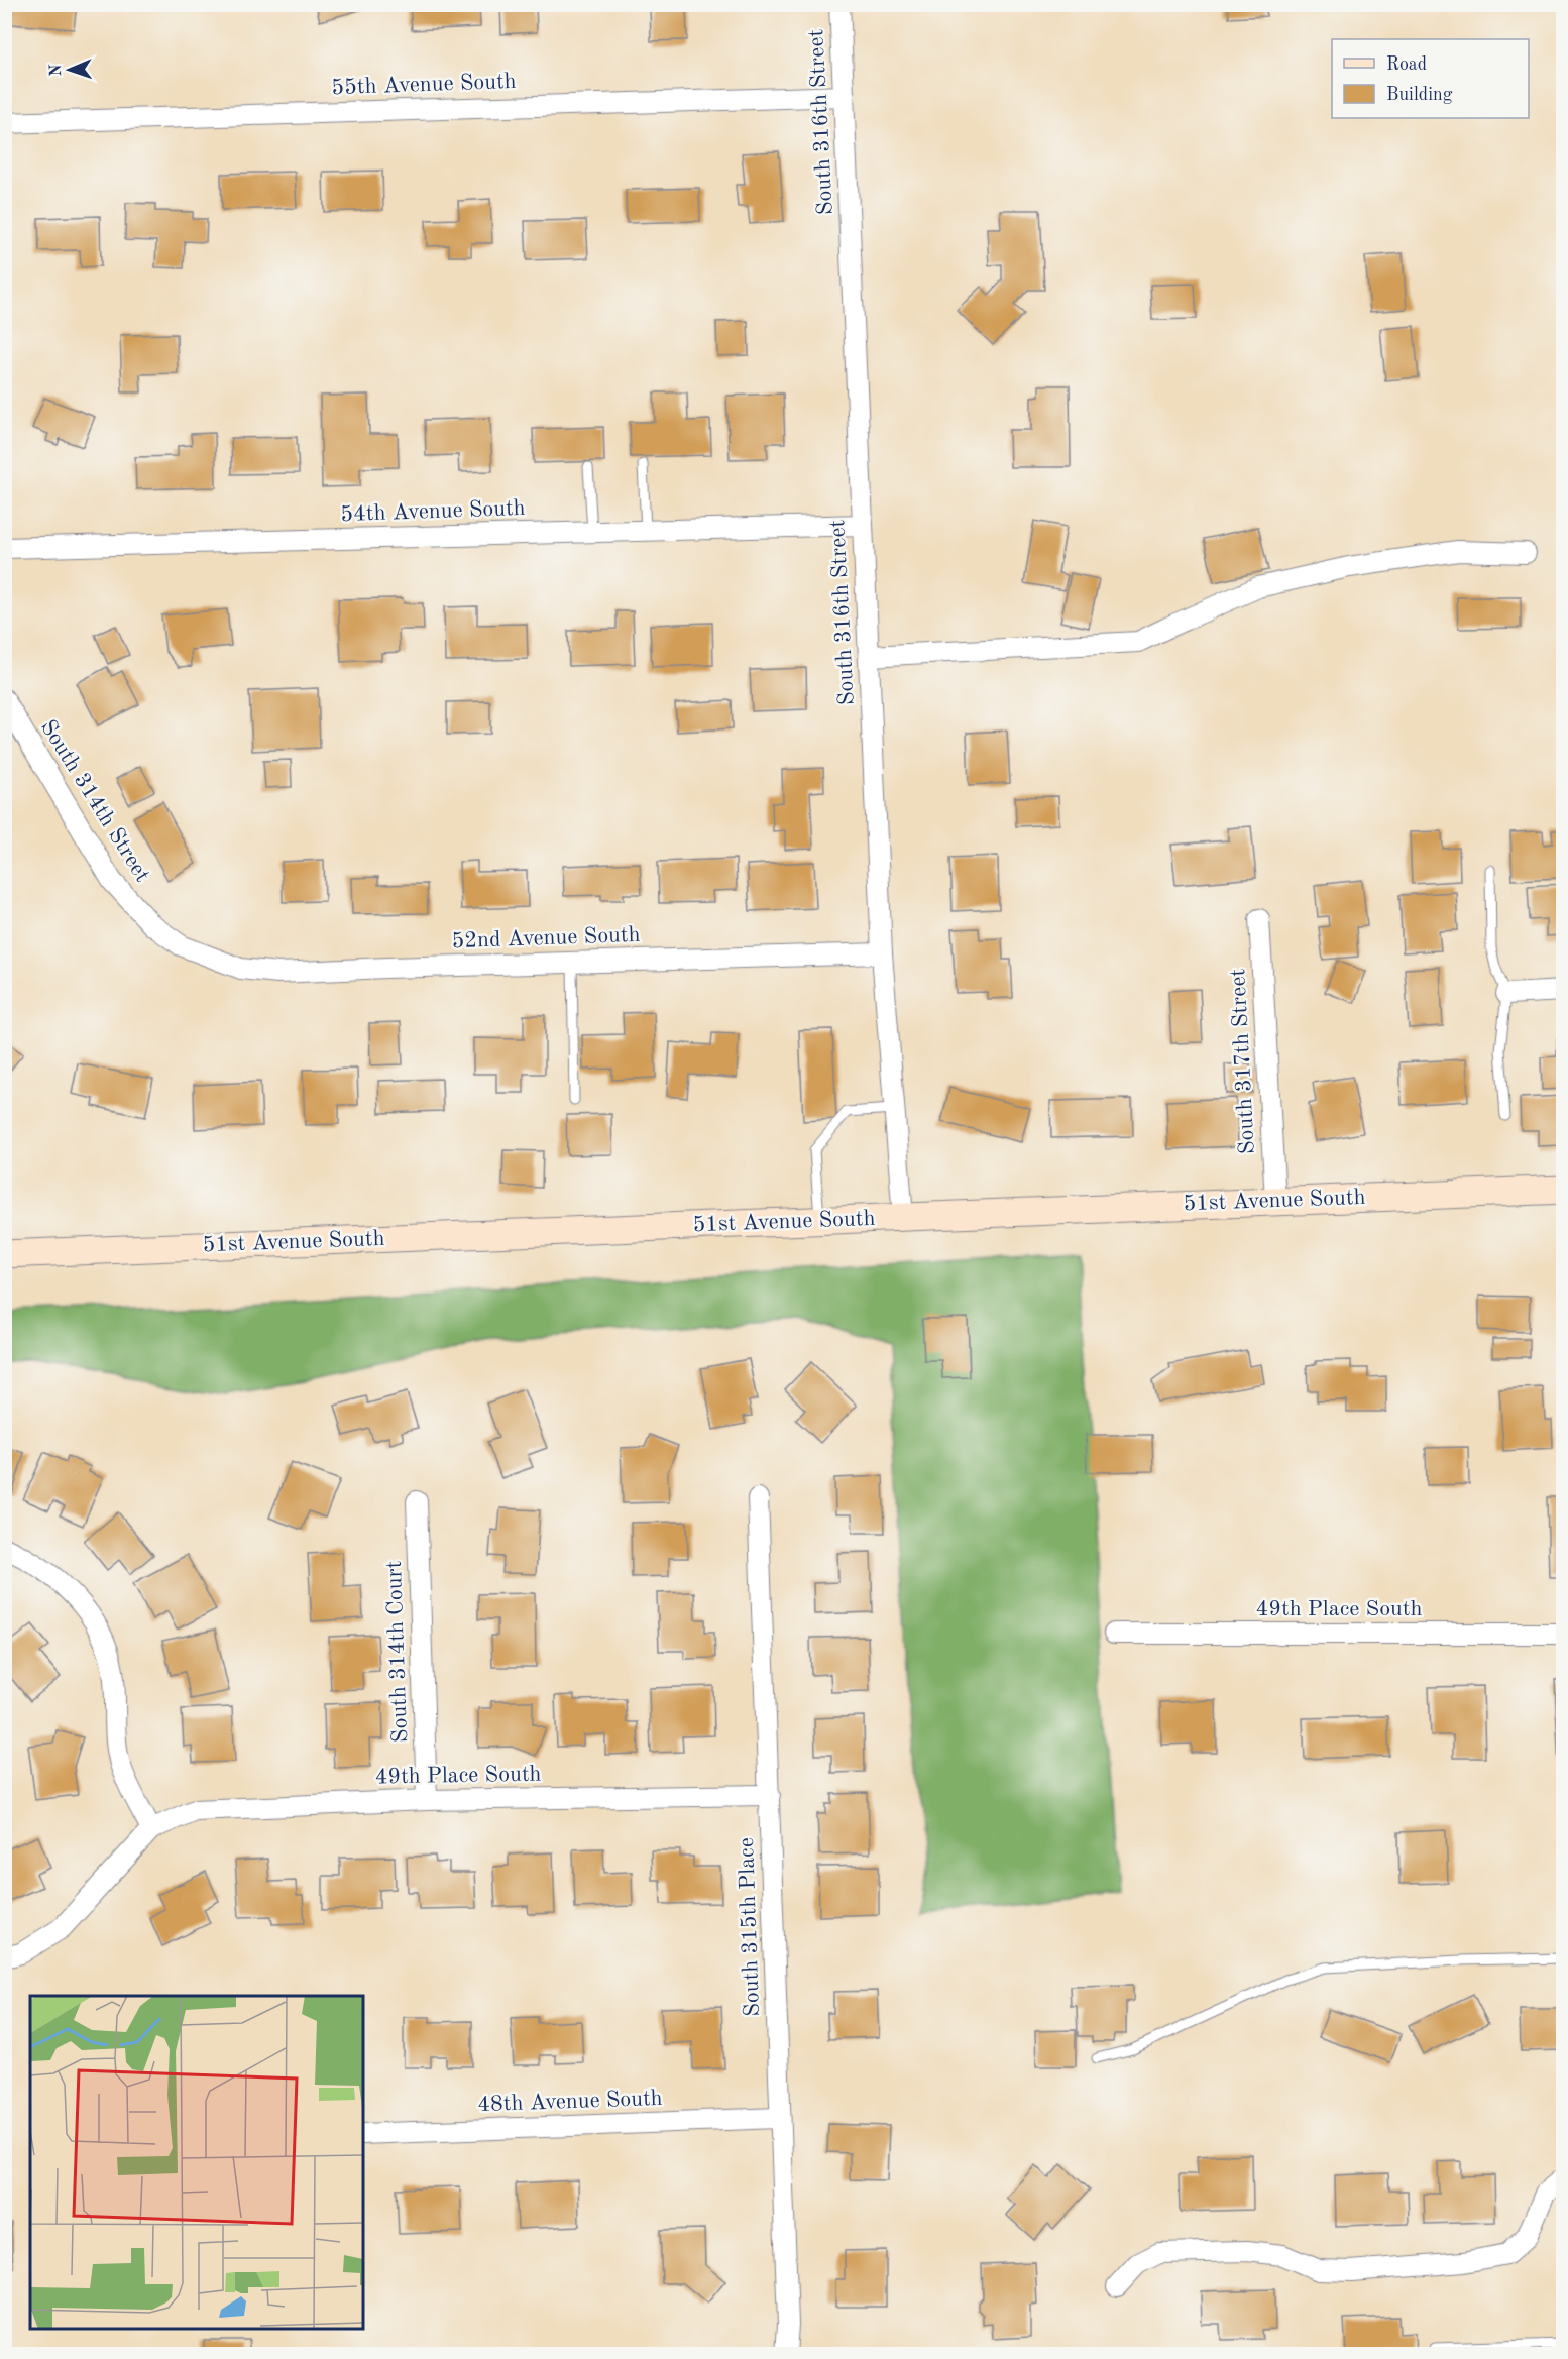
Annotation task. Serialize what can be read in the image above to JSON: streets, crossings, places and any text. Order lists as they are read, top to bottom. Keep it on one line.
{"streets":{"main road":["51st Avenue South"],"street":["55th Avenue South","South 316th Street","54th Avenue South","South 314th Street","52nd Avenue South","South 317th Street","49th Place South","South 314th Court","South 315th Place","48th Avenue South"]},"crossings":[["55th Avenue South","South 316th Street"],["South 316th Street","54th Avenue South"],["South 316th Street","52nd Avenue South"],["South 316th Street","51st Avenue South"],["South 314th Street","52nd Avenue South"],["South 317th Street","51st Avenue South"],["49th Place South","South 314th Court"],["49th Place South","South 315th Place"],["South 315th Place","48th Avenue South"]],"legend":["Road","Building"],"north":"left"}
